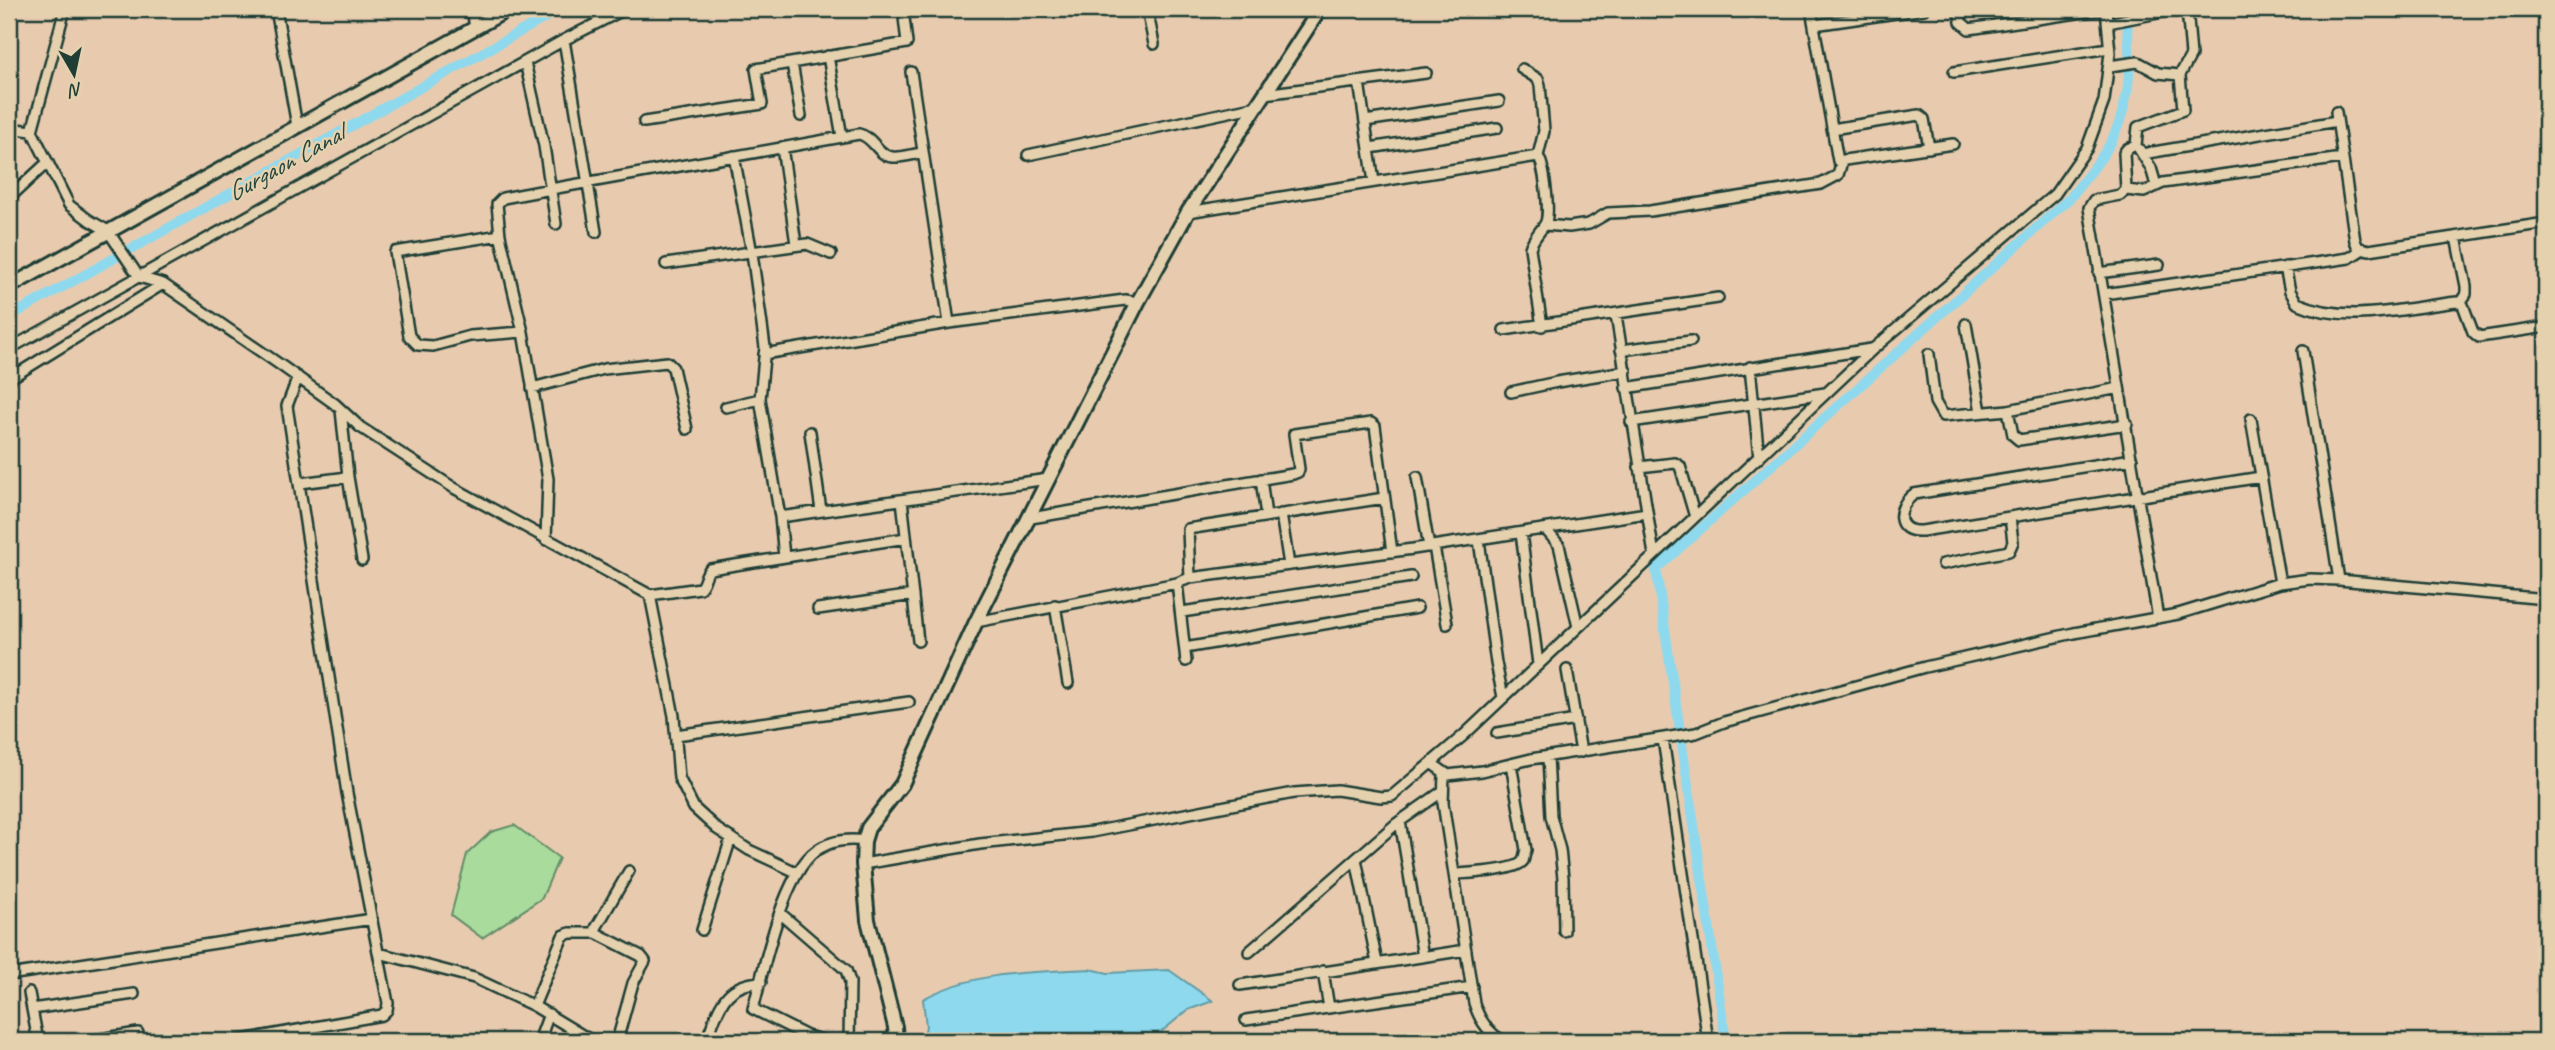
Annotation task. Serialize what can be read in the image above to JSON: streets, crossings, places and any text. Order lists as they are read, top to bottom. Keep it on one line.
{"water":["Gurgaon Canal"],"north":"bottom"}
